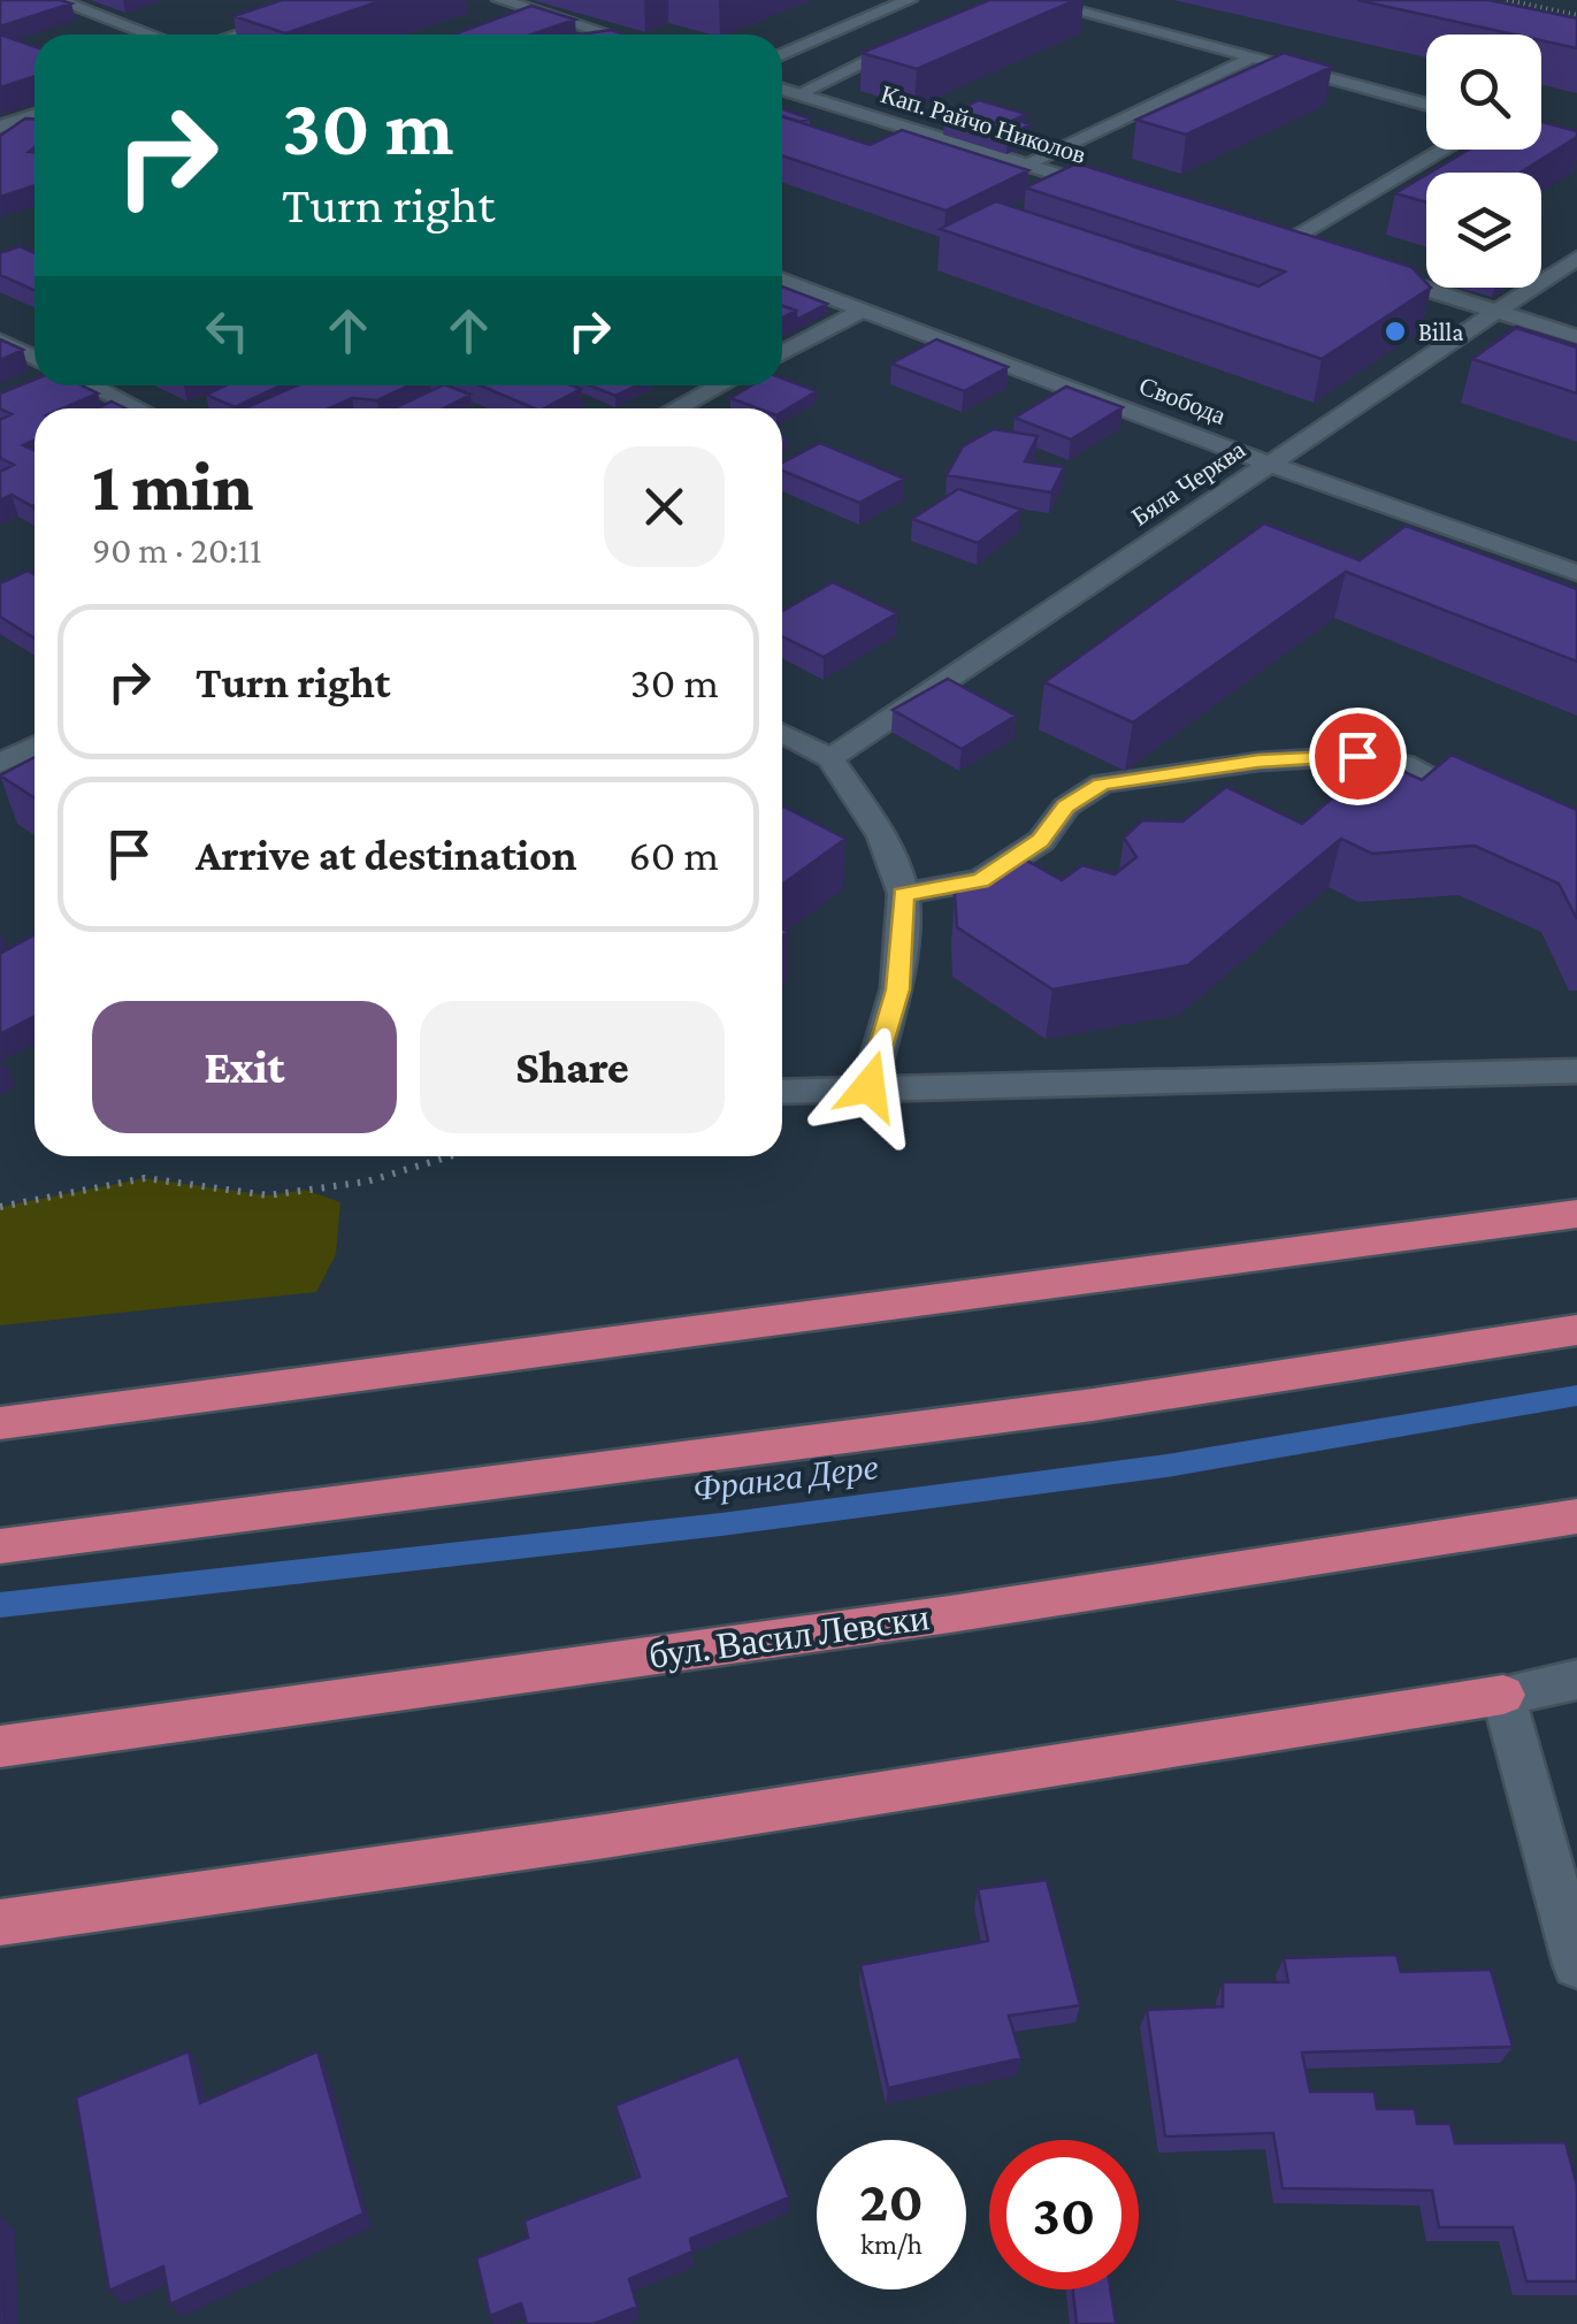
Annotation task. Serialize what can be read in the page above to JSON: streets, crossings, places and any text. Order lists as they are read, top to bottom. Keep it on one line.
{"streets":{"highway":["бул. Васил Левски"],"street":["Кап. Райчо Николов","Свобода","Бяла Черква"]},"crossings":[["Свобода","Бяла Черква"]],"water":["Франга Дере"],"places":["Billa"],"page":{"turn":["30 m","Turn right"],"heading":["1 min","90 m · 20:11"],"list":[{"name":"Turn right","value":"30 m"},{"name":"Arrive at destination","value":"60 m"}],"buttons":["Exit","Share"],"speed":"20 km/h","limit":"30"}}
